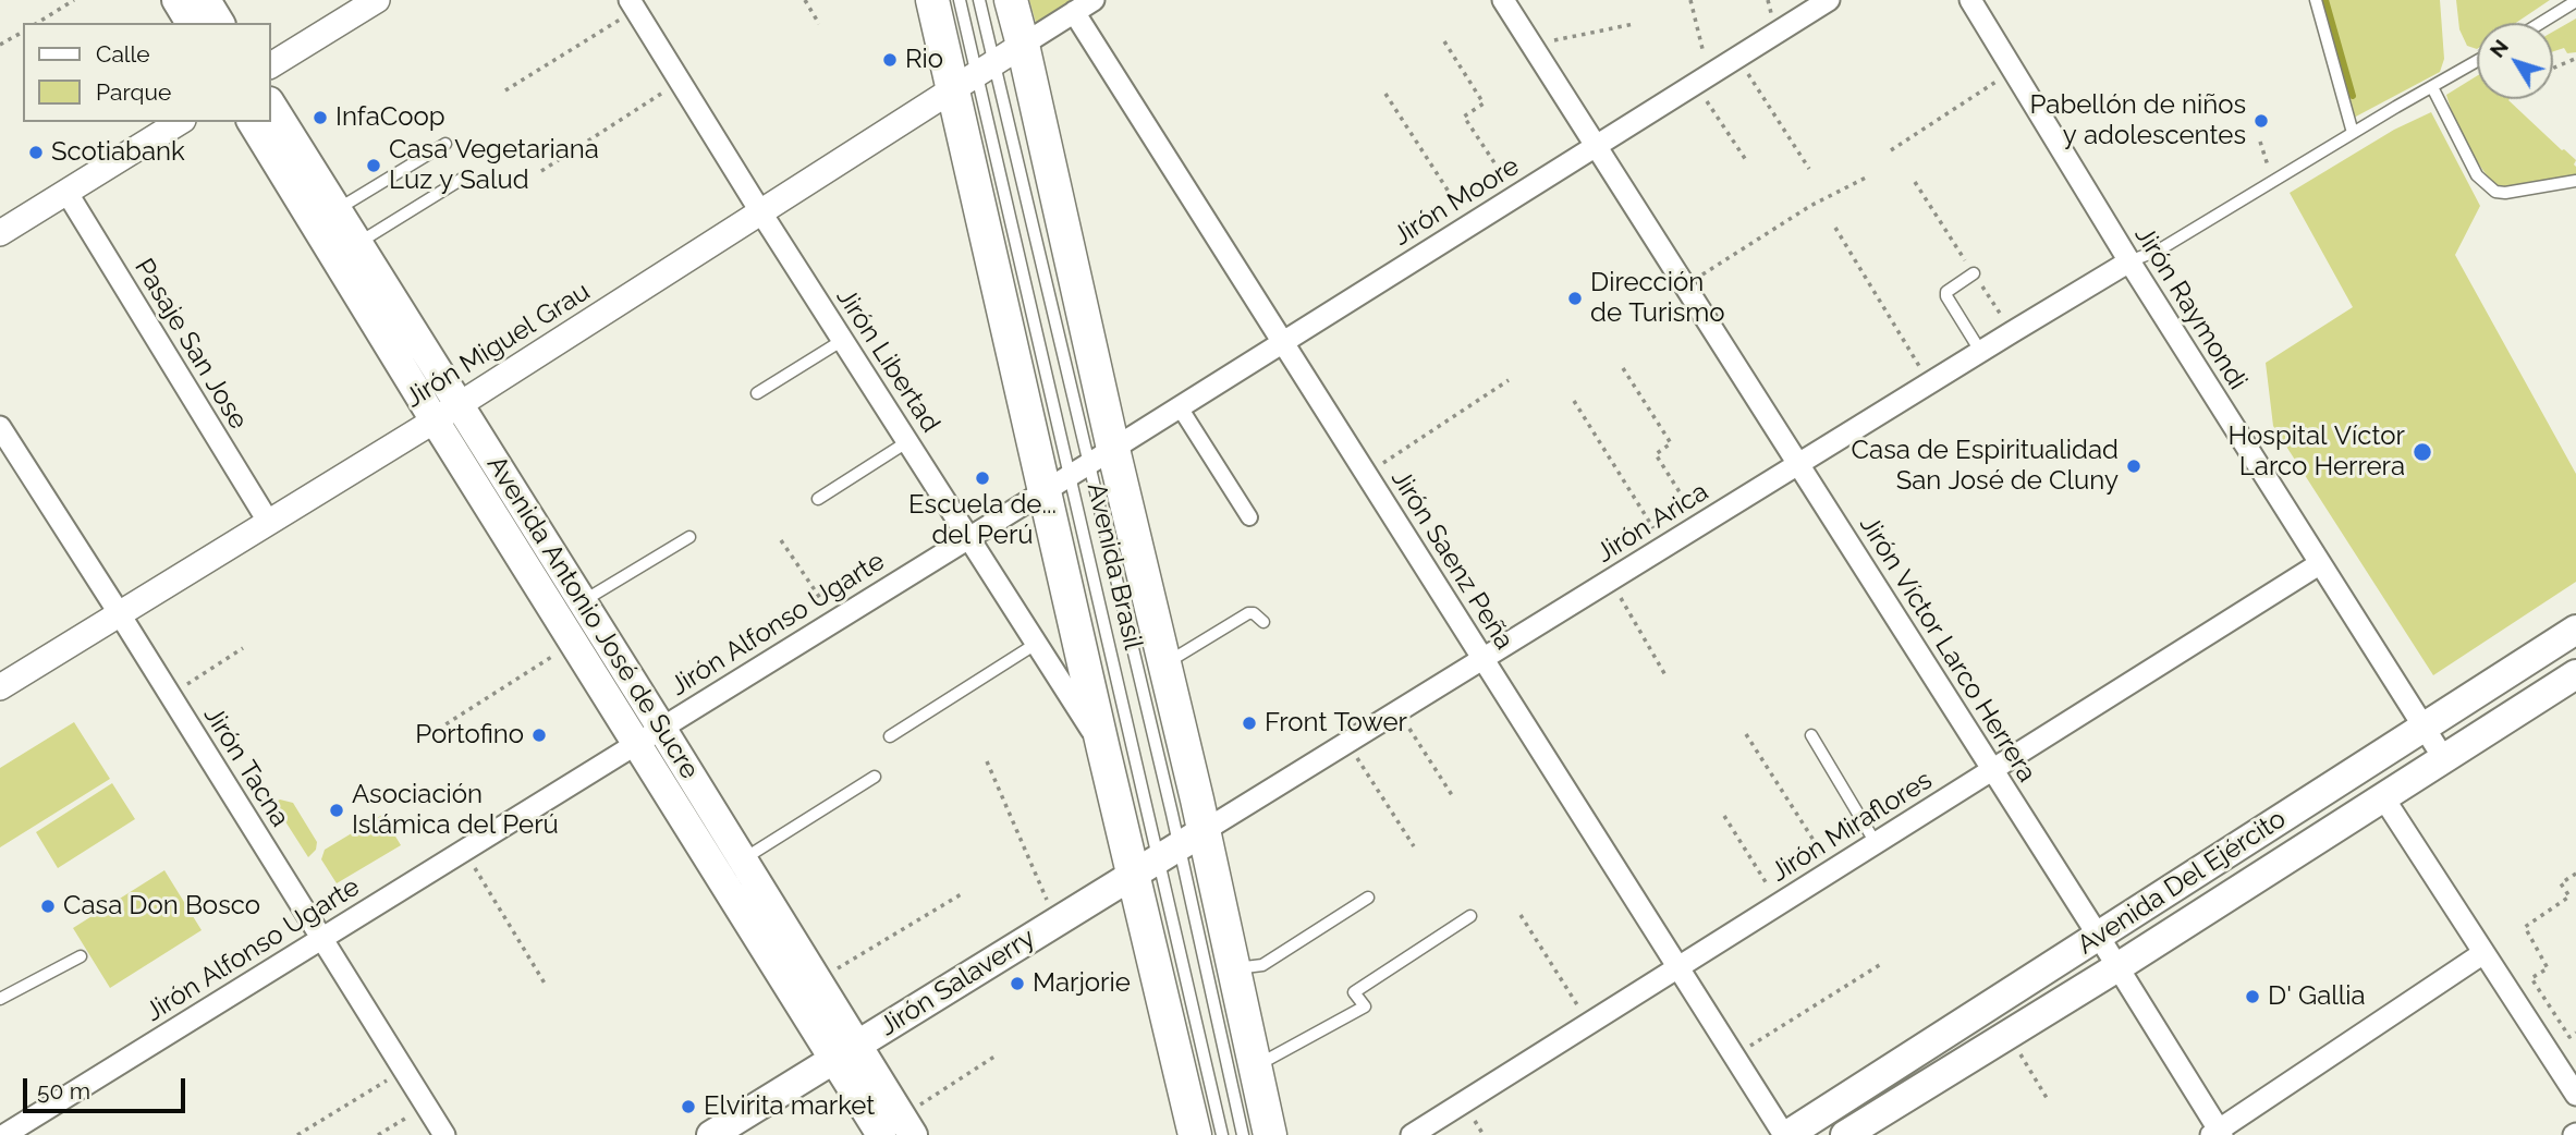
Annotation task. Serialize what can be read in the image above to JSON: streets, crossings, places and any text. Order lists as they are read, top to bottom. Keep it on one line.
{"streets":{"main road":["Avenida Brasil","Avenida Antonio José de Sucre","Avenida Del Ejército","Jirón Salaverry"],"street":["Jirón Moore","Jirón Raymondi","Pasaje San Jose","Jirón Miguel Grau","Jirón Libertad","Jirón Arica","Jirón Saenz Peña","Jirón Alfonso Ugarte","Jirón Víctor Larco Herrera","Jirón Tacna","Jirón Miraflores"]},"crossings":[["Jirón Moore","Jirón Saenz Peña"],["Jirón Moore","Avenida Brasil"],["Jirón Moore","Jirón Alfonso Ugarte"],["Jirón Moore","Jirón Víctor Larco Herrera"],["Jirón Raymondi","Jirón Arica"],["Jirón Raymondi","Jirón Miraflores"],["Jirón Raymondi","Avenida Del Ejército"],["Pasaje San Jose","Jirón Miguel Grau"],["Jirón Miguel Grau","Jirón Libertad"],["Jirón Miguel Grau","Avenida Brasil"],["Jirón Miguel Grau","Avenida Antonio José de Sucre"],["Jirón Miguel Grau","Jirón Tacna"],["Jirón Libertad","Avenida Brasil"],["Jirón Libertad","Jirón Alfonso Ugarte"],["Jirón Arica","Jirón Saenz Peña"],["Jirón Arica","Avenida Brasil"],["Jirón Arica","Jirón Víctor Larco Herrera"],["Jirón Arica","Jirón Salaverry"],["Jirón Saenz Peña","Jirón Miraflores"],["Jirón Saenz Peña","Avenida Del Ejército"],["Avenida Brasil","Jirón Alfonso Ugarte"],["Avenida Brasil","Jirón Salaverry"],["Avenida Antonio José de Sucre","Jirón Alfonso Ugarte"],["Avenida Antonio José de Sucre","Jirón Salaverry"],["Jirón Alfonso Ugarte","Jirón Tacna"],["Jirón Víctor Larco Herrera","Jirón Miraflores"],["Jirón Víctor Larco Herrera","Avenida Del Ejército"]],"places":["Rio","InfaCoop","Pabellón de niños y adolescentes","Scotiabank","Casa Vegetariana Luz y Salud","Dirección de Turismo","Hospital Víctor Larco Herrera","Casa de Espiritualidad San José de Cluny","Escuela de... del Perú","Front Tower","Portofino","Asociación Islámica del Perú","Casa Don Bosco","Marjorie","D' Gallia","Elvirita market"],"legend":["Calle","Parque"],"scale_bar":"50 m","north":"top left"}
